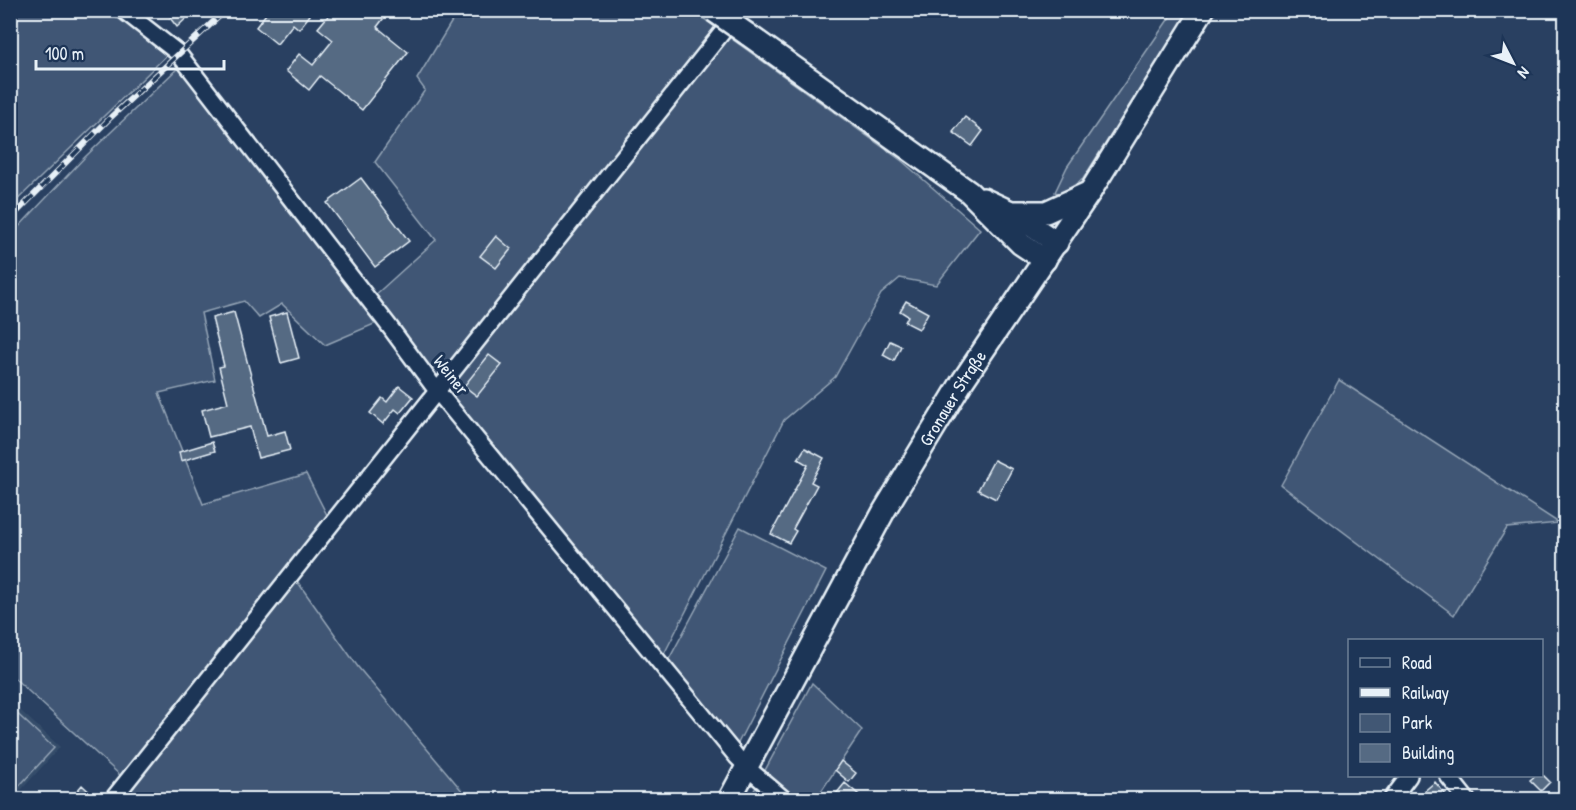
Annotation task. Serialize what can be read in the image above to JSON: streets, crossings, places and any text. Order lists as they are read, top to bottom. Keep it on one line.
{"streets":{"main road":["Gronauer Straße"],"street":["Weiner"]},"crossings":[["Weiner","Gronauer Straße"]],"legend":["Road","Railway","Park","Building"],"scale_bar":"100 m","north":"bottom right"}
